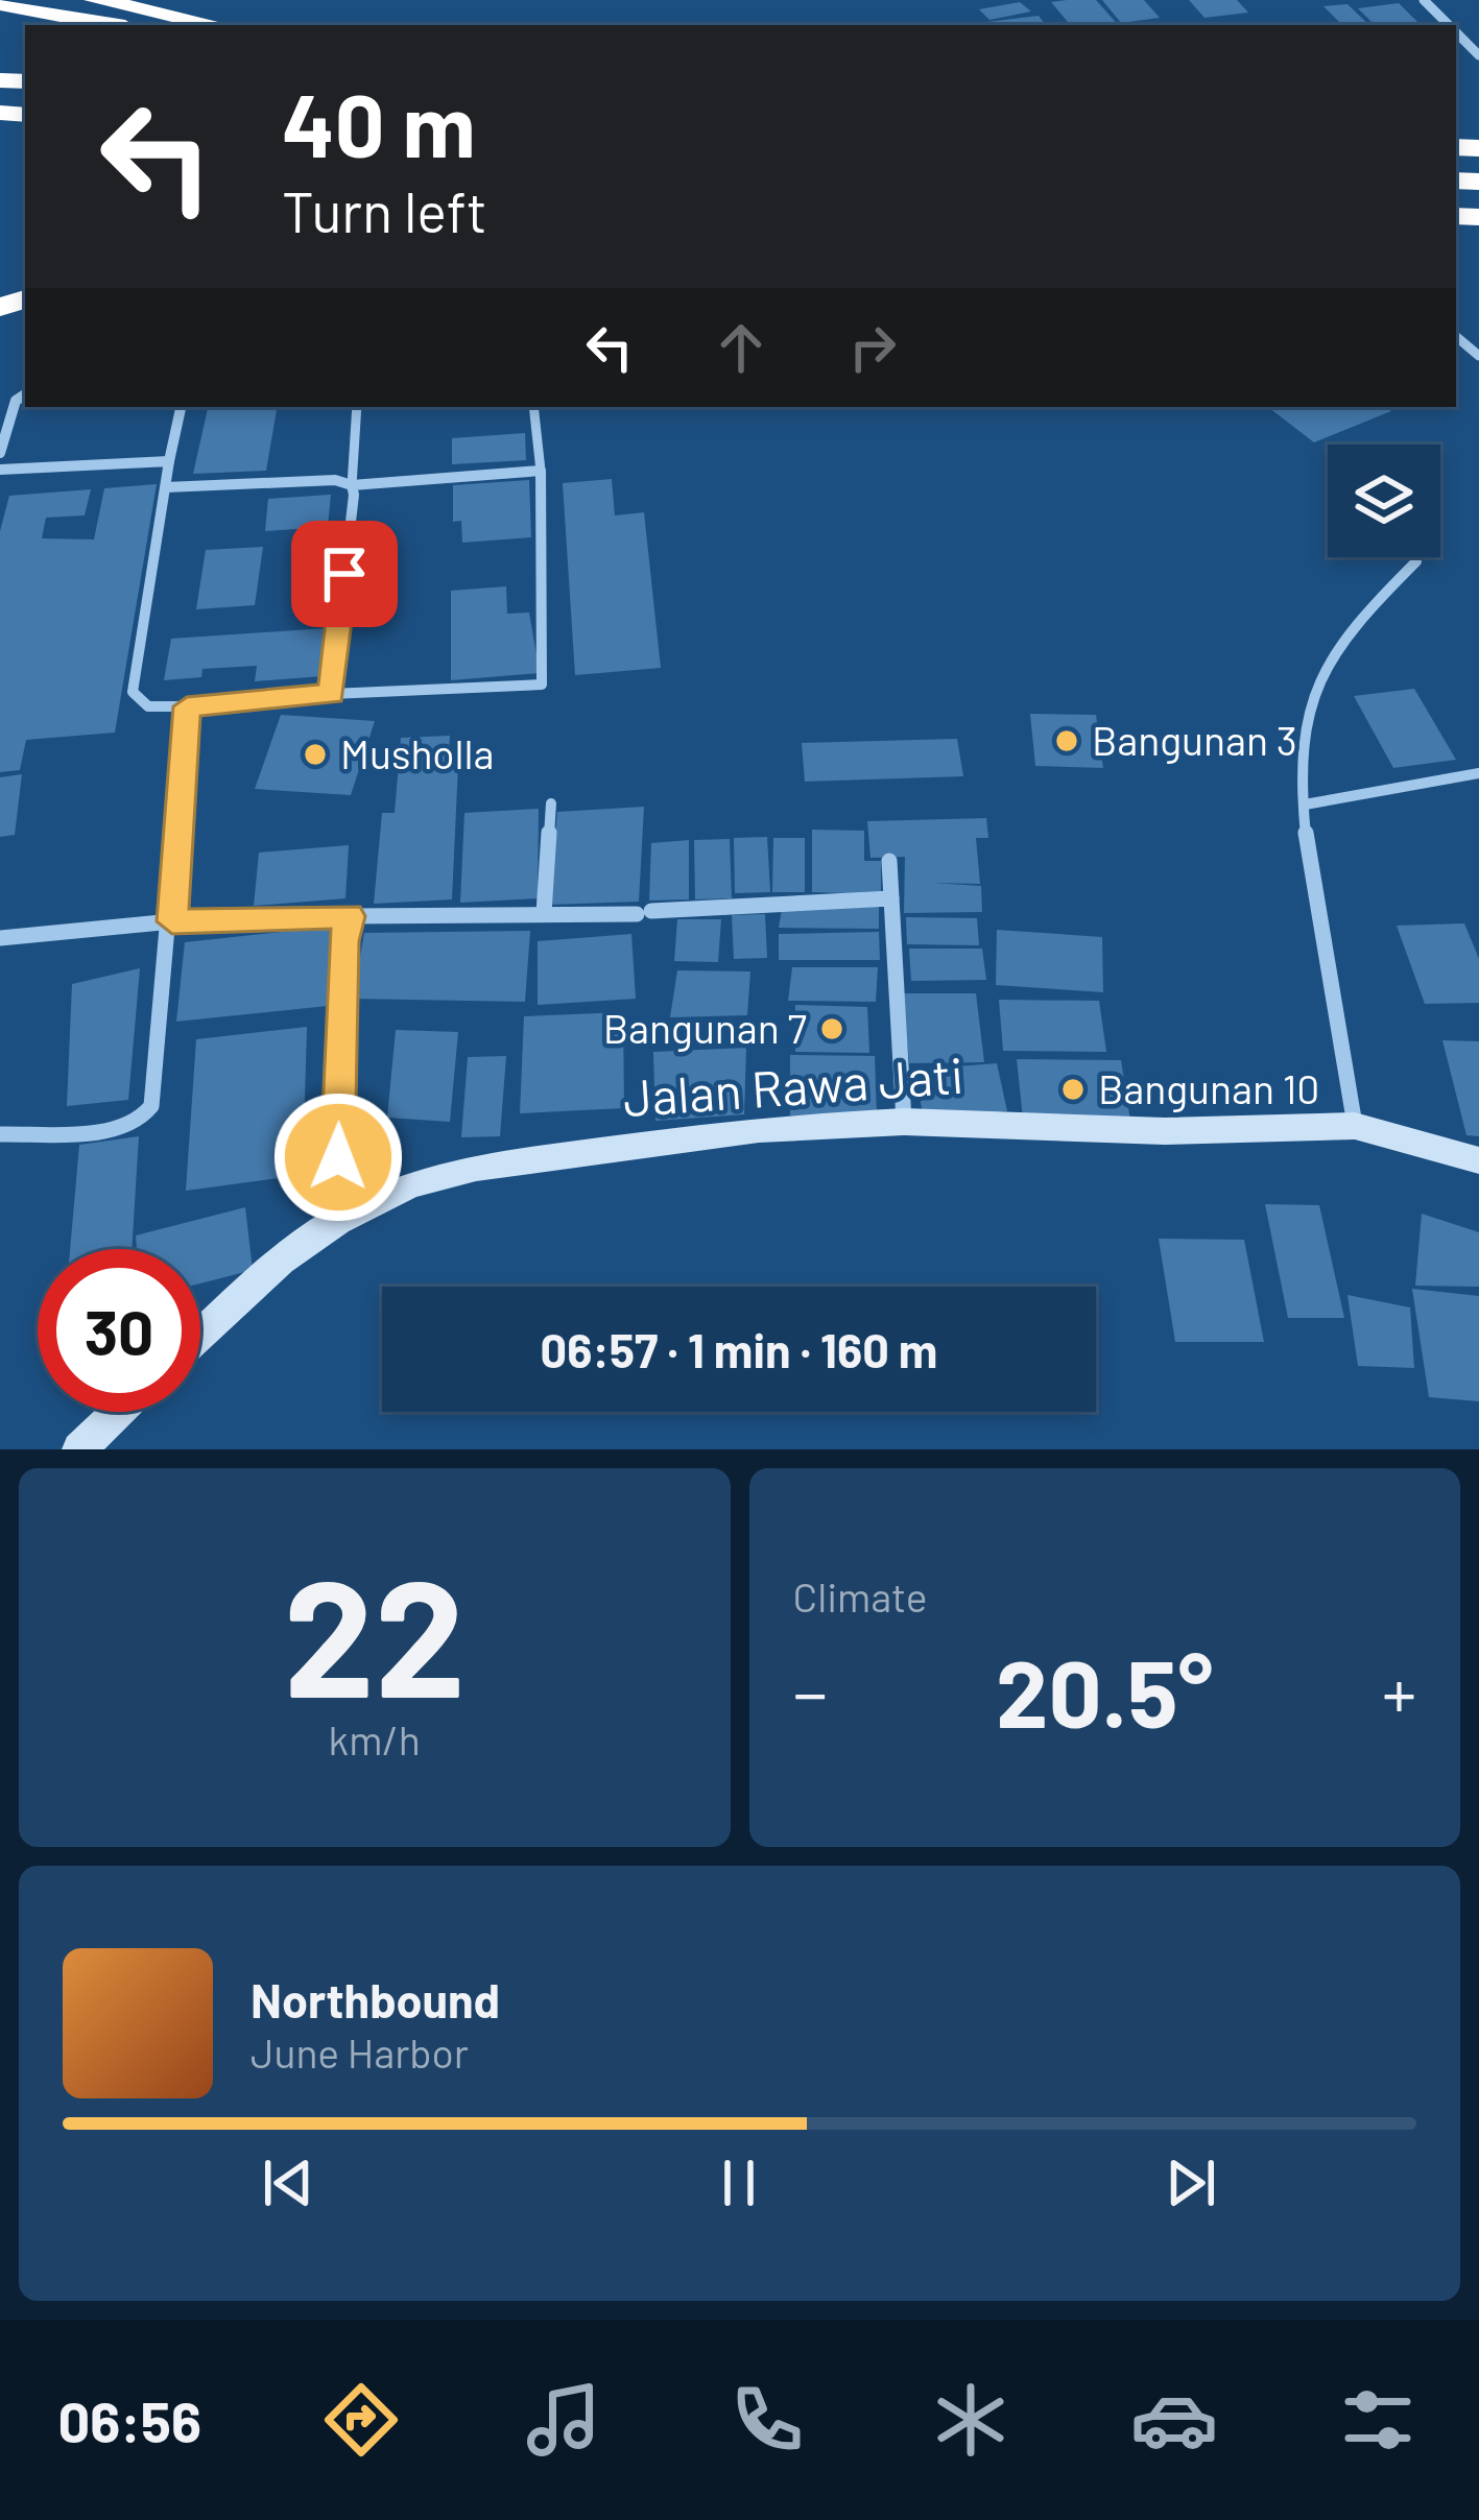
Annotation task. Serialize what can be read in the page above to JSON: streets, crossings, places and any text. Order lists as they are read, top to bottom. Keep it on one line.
{"streets":{"street":["Jalan Rawa Jati"]},"places":["Bangunan 3","Musholla","Bangunan 7","Bangunan 10"],"page":{"turn":["40 m","Turn left"],"limit":"30","trip":"06:57 · 1 min · 160 m","tile":[["22","km/h"],"Climate"],"heat":["−","20.5°","+"],"song":["Northbound","June Harbor"],"tabs":"06:56"}}
